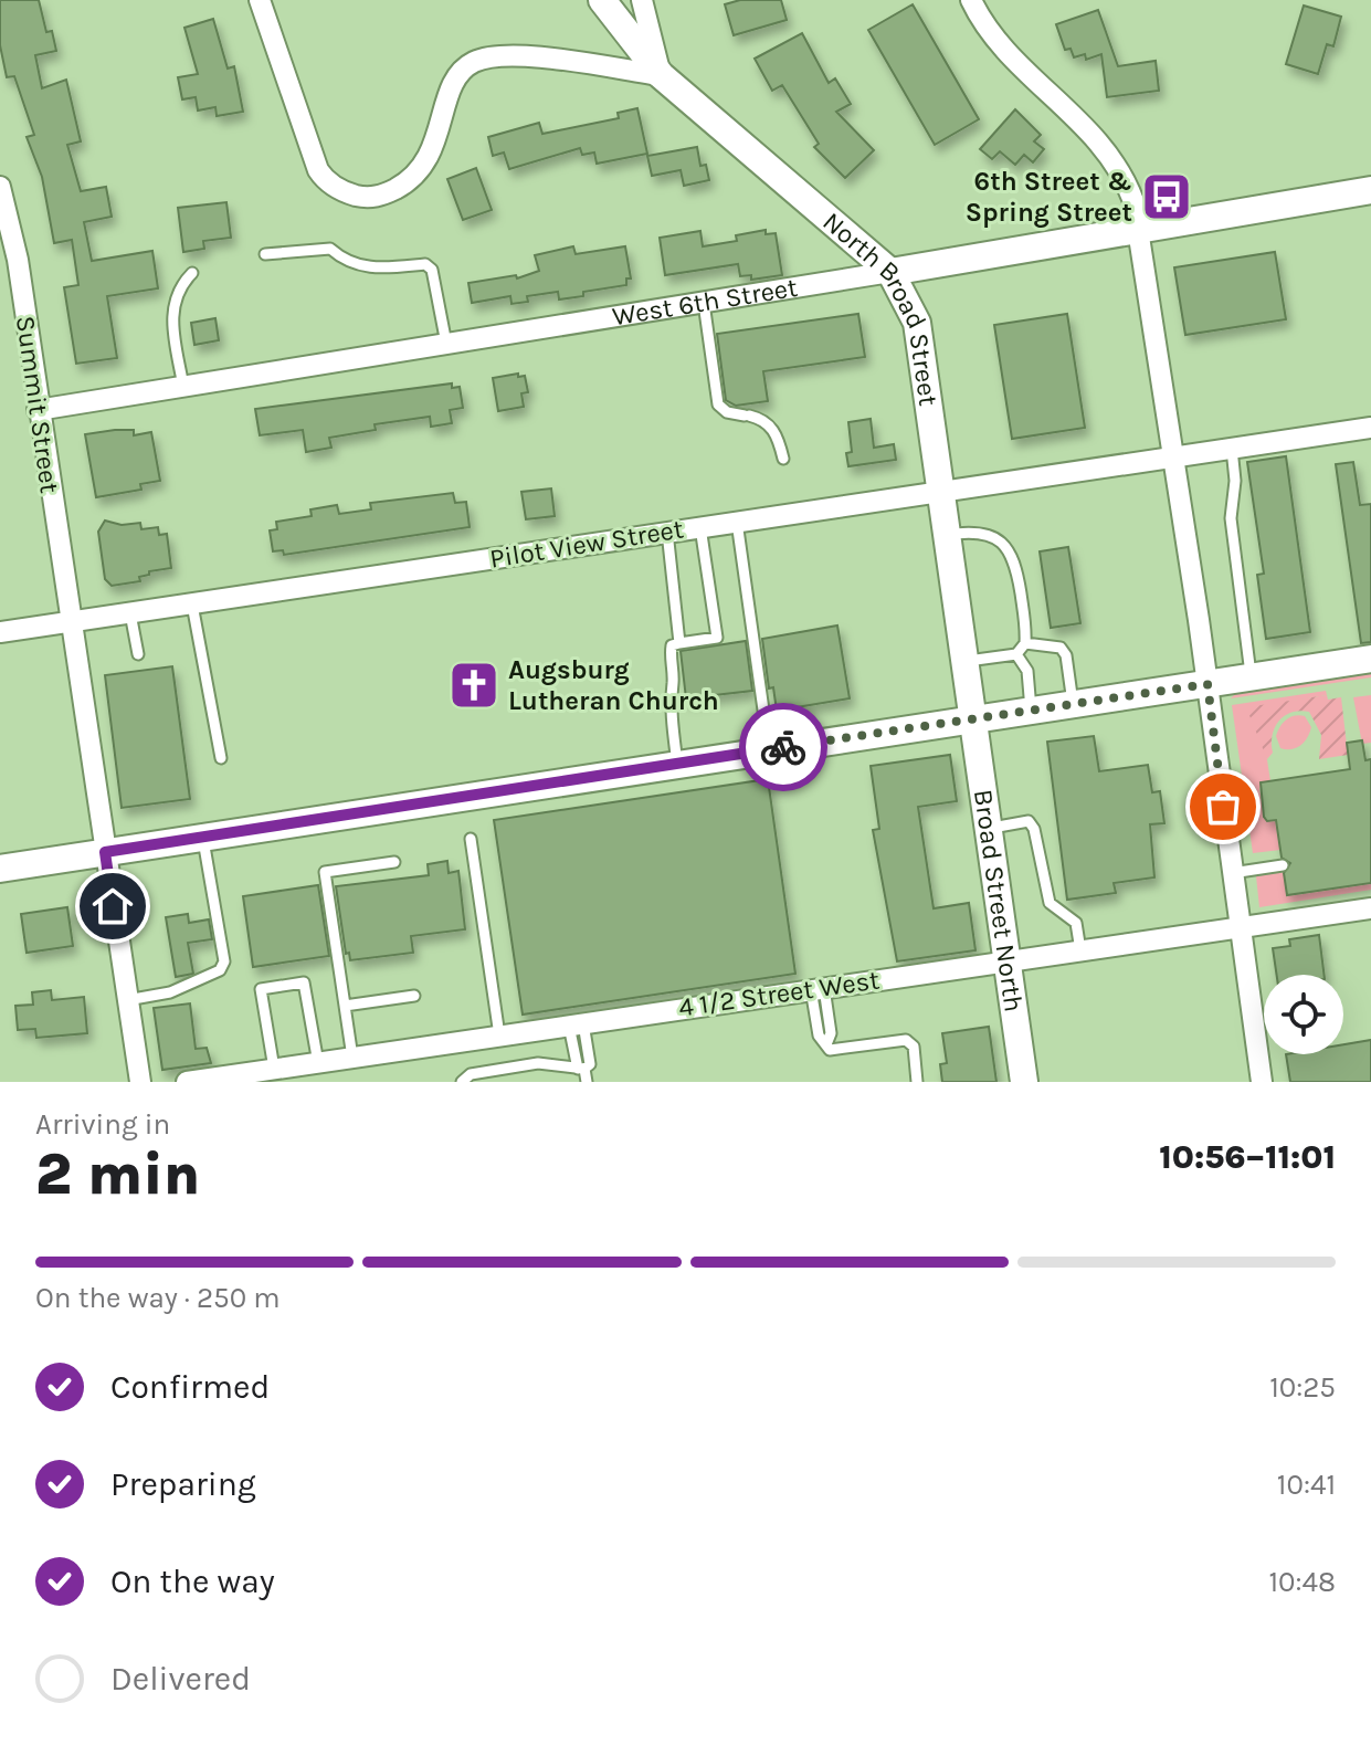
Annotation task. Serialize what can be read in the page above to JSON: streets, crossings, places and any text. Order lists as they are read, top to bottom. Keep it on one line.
{"streets":{"main road":["West 6th Street","North Broad Street","Broad Street North"],"street":["Summit Street","Pilot View Street","4 1/2 Street West"]},"crossings":[["West 6th Street","North Broad Street"],["West 6th Street","Summit Street"],["North Broad Street","Pilot View Street"],["North Broad Street","Broad Street North"],["Summit Street","Pilot View Street"],["Broad Street North","4 1/2 Street West"]],"places":{"bus stop":["6th Street & Spring Street"],"church":["Augsburg Lutheran Church"]},"page":{"heading":["2 min","Arriving in","10:56–11:01"],"bar":"On the way · 250 m","list":[["Confirmed","10:25"],["Preparing","10:41"],["On the way","10:48"],"Delivered"]}}
